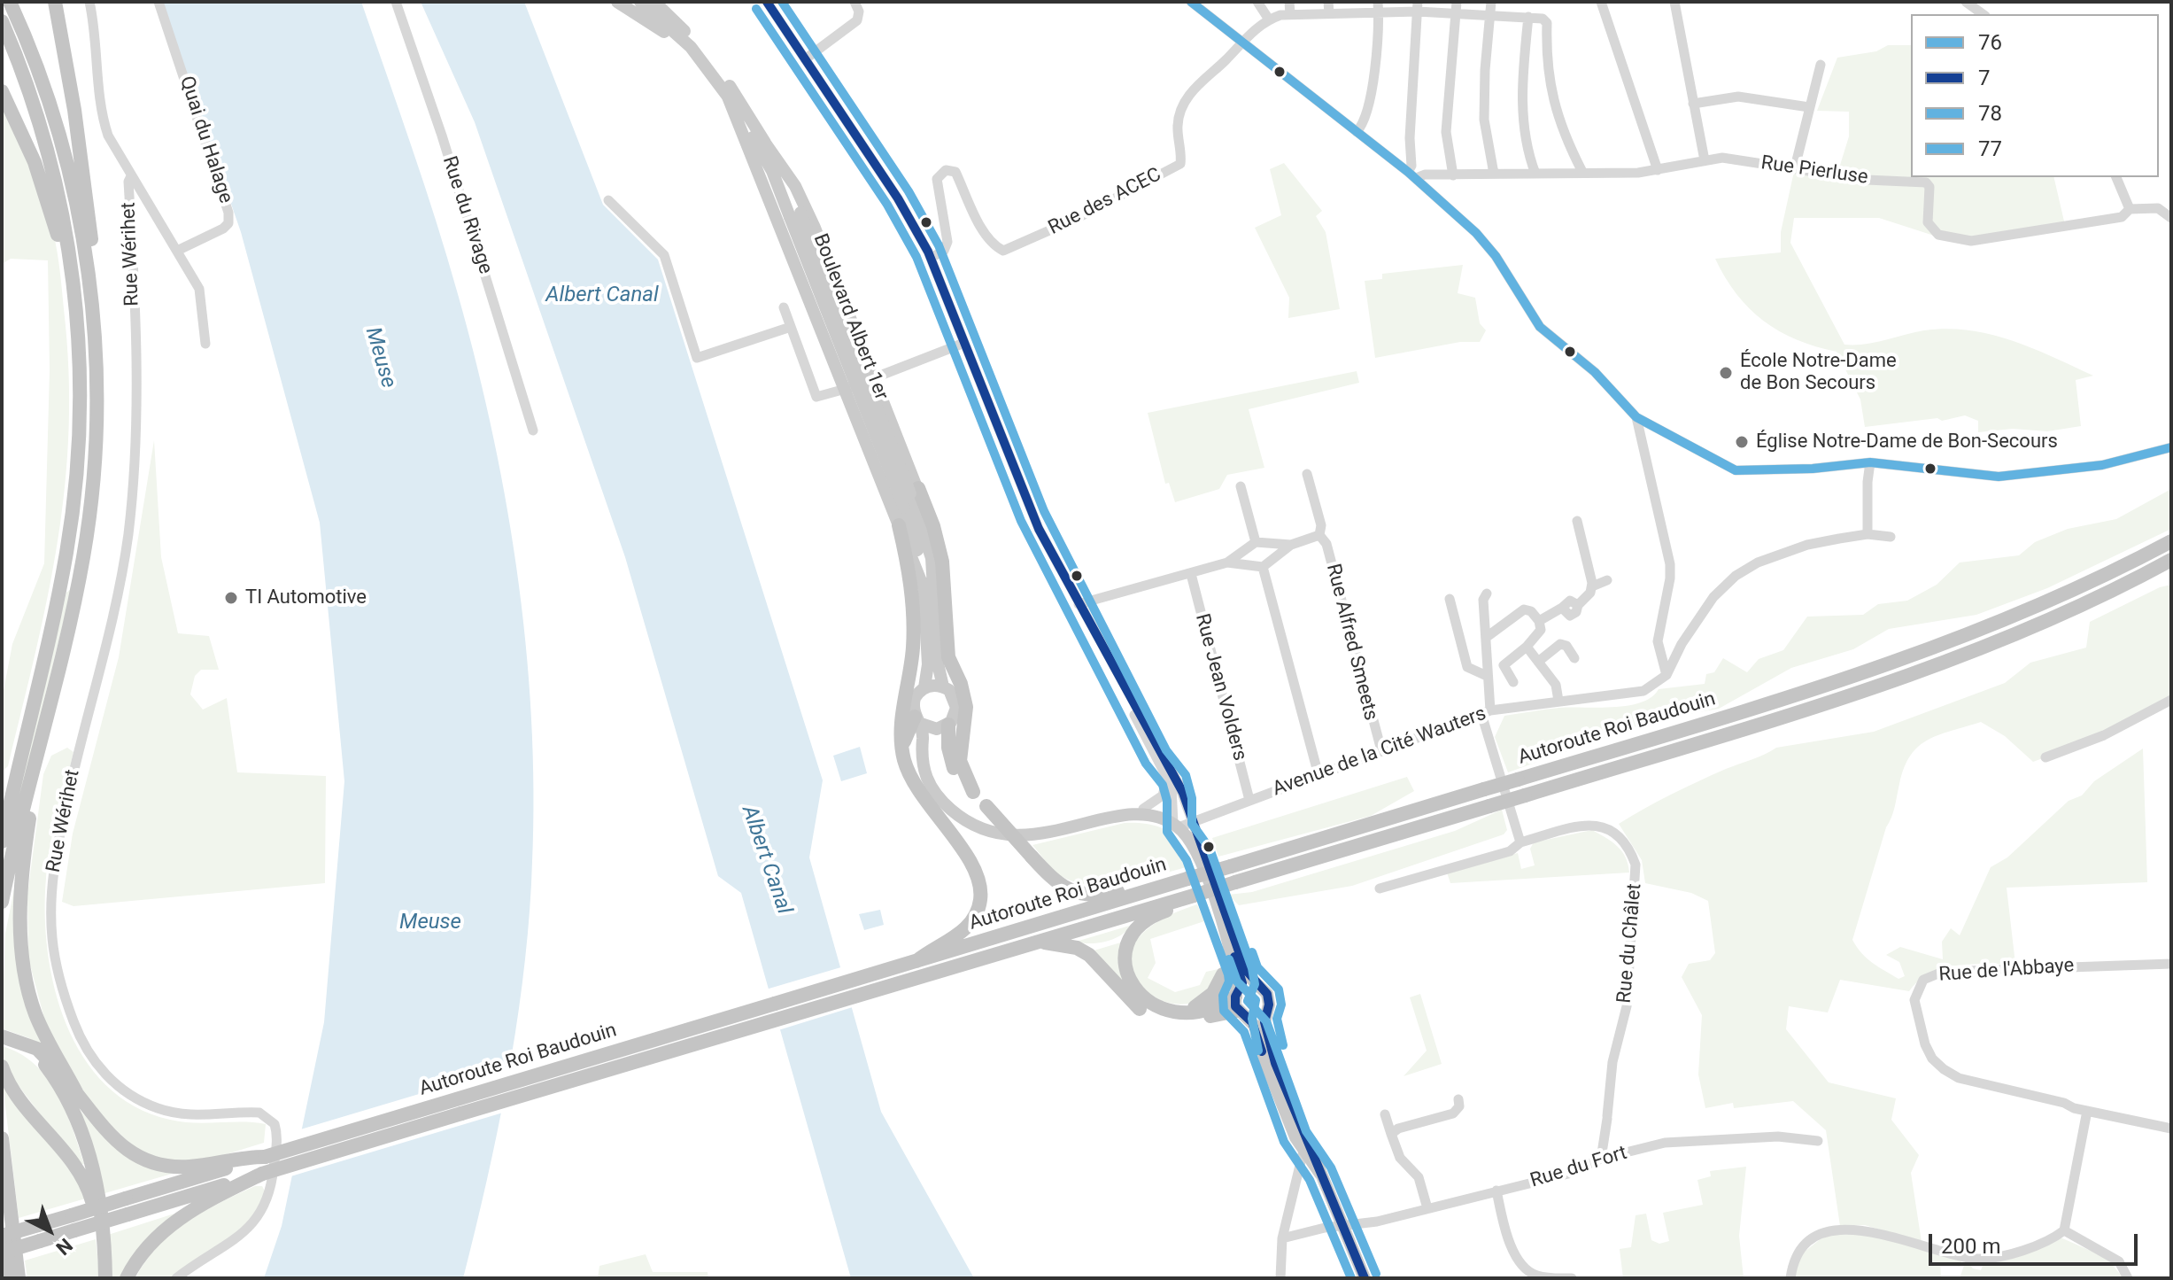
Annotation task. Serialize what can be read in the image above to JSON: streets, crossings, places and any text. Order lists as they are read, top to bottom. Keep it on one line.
{"streets":{"highway":["Autoroute Roi Baudouin"],"main road":["Boulevard Albert 1er"],"street":["Quai du Halage","Rue Pierluse","Rue des ACEC","Rue du Rivage","Rue Wérihet","Rue Alfred Smeets","Rue Jean Volders","Avenue de la Cité Wauters","Rue du Châlet","Rue de l'Abbaye","Rue du Fort"]},"crossings":[["Quai du Halage","Rue Wérihet"],["Boulevard Albert 1er","Avenue de la Cité Wauters"],["Rue Alfred Smeets","Avenue de la Cité Wauters"],["Rue Jean Volders","Avenue de la Cité Wauters"],["Rue du Châlet","Rue du Fort"]],"water":["Albert Canal","Meuse"],"places":["École Notre-Dame de Bon Secours","Église Notre-Dame de Bon-Secours","TI Automotive"],"lines":["transit line 76","transit line 7","transit line 77","transit line 78"],"legend":["76","7","78","77"],"scale_bar":"200 m","north":"bottom right"}
